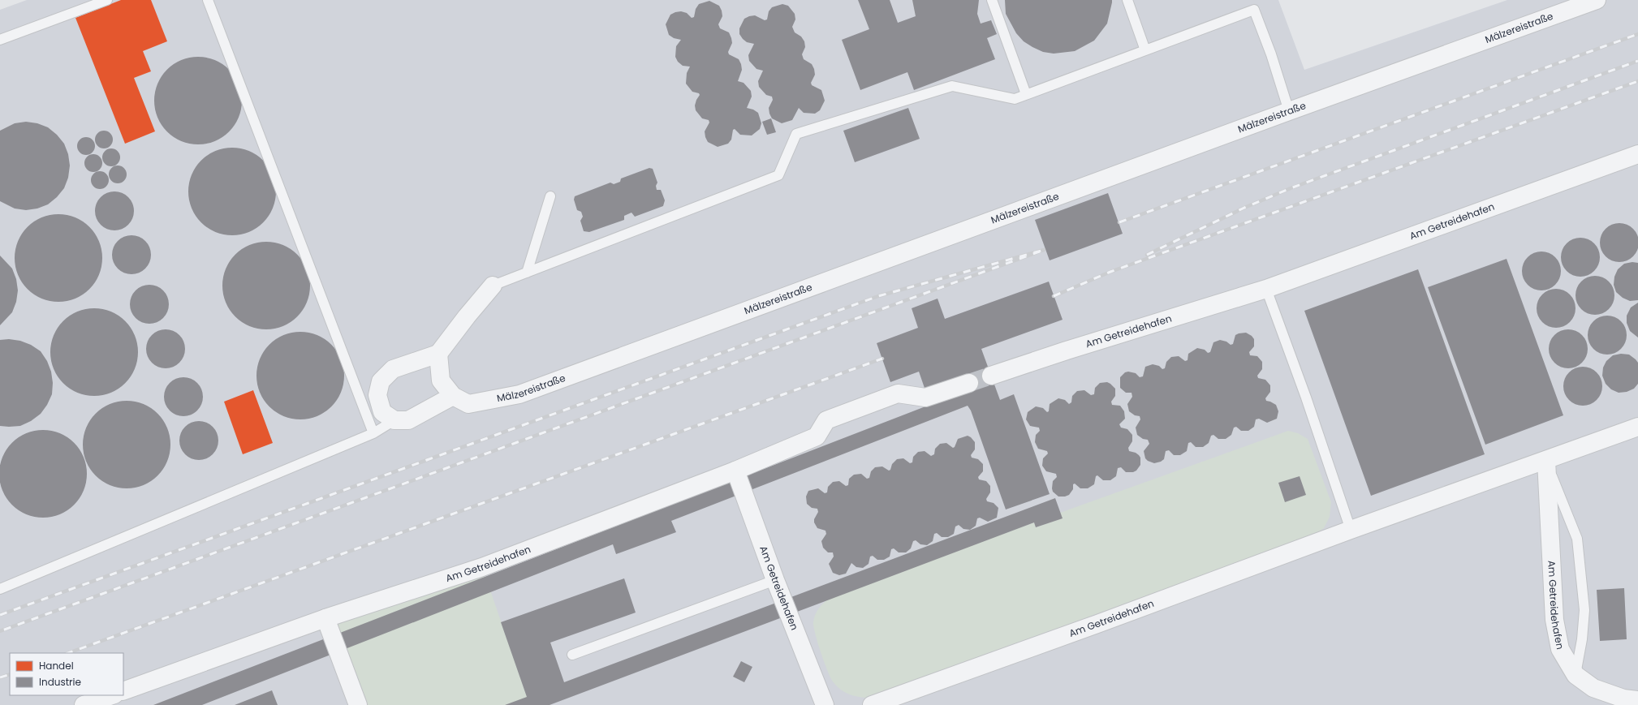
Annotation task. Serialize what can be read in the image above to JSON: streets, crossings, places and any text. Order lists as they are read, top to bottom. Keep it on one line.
{"streets":{"street":["Mälzereistraße","Am Getreidehafen"]},"legend":["Handel","Industrie"]}
